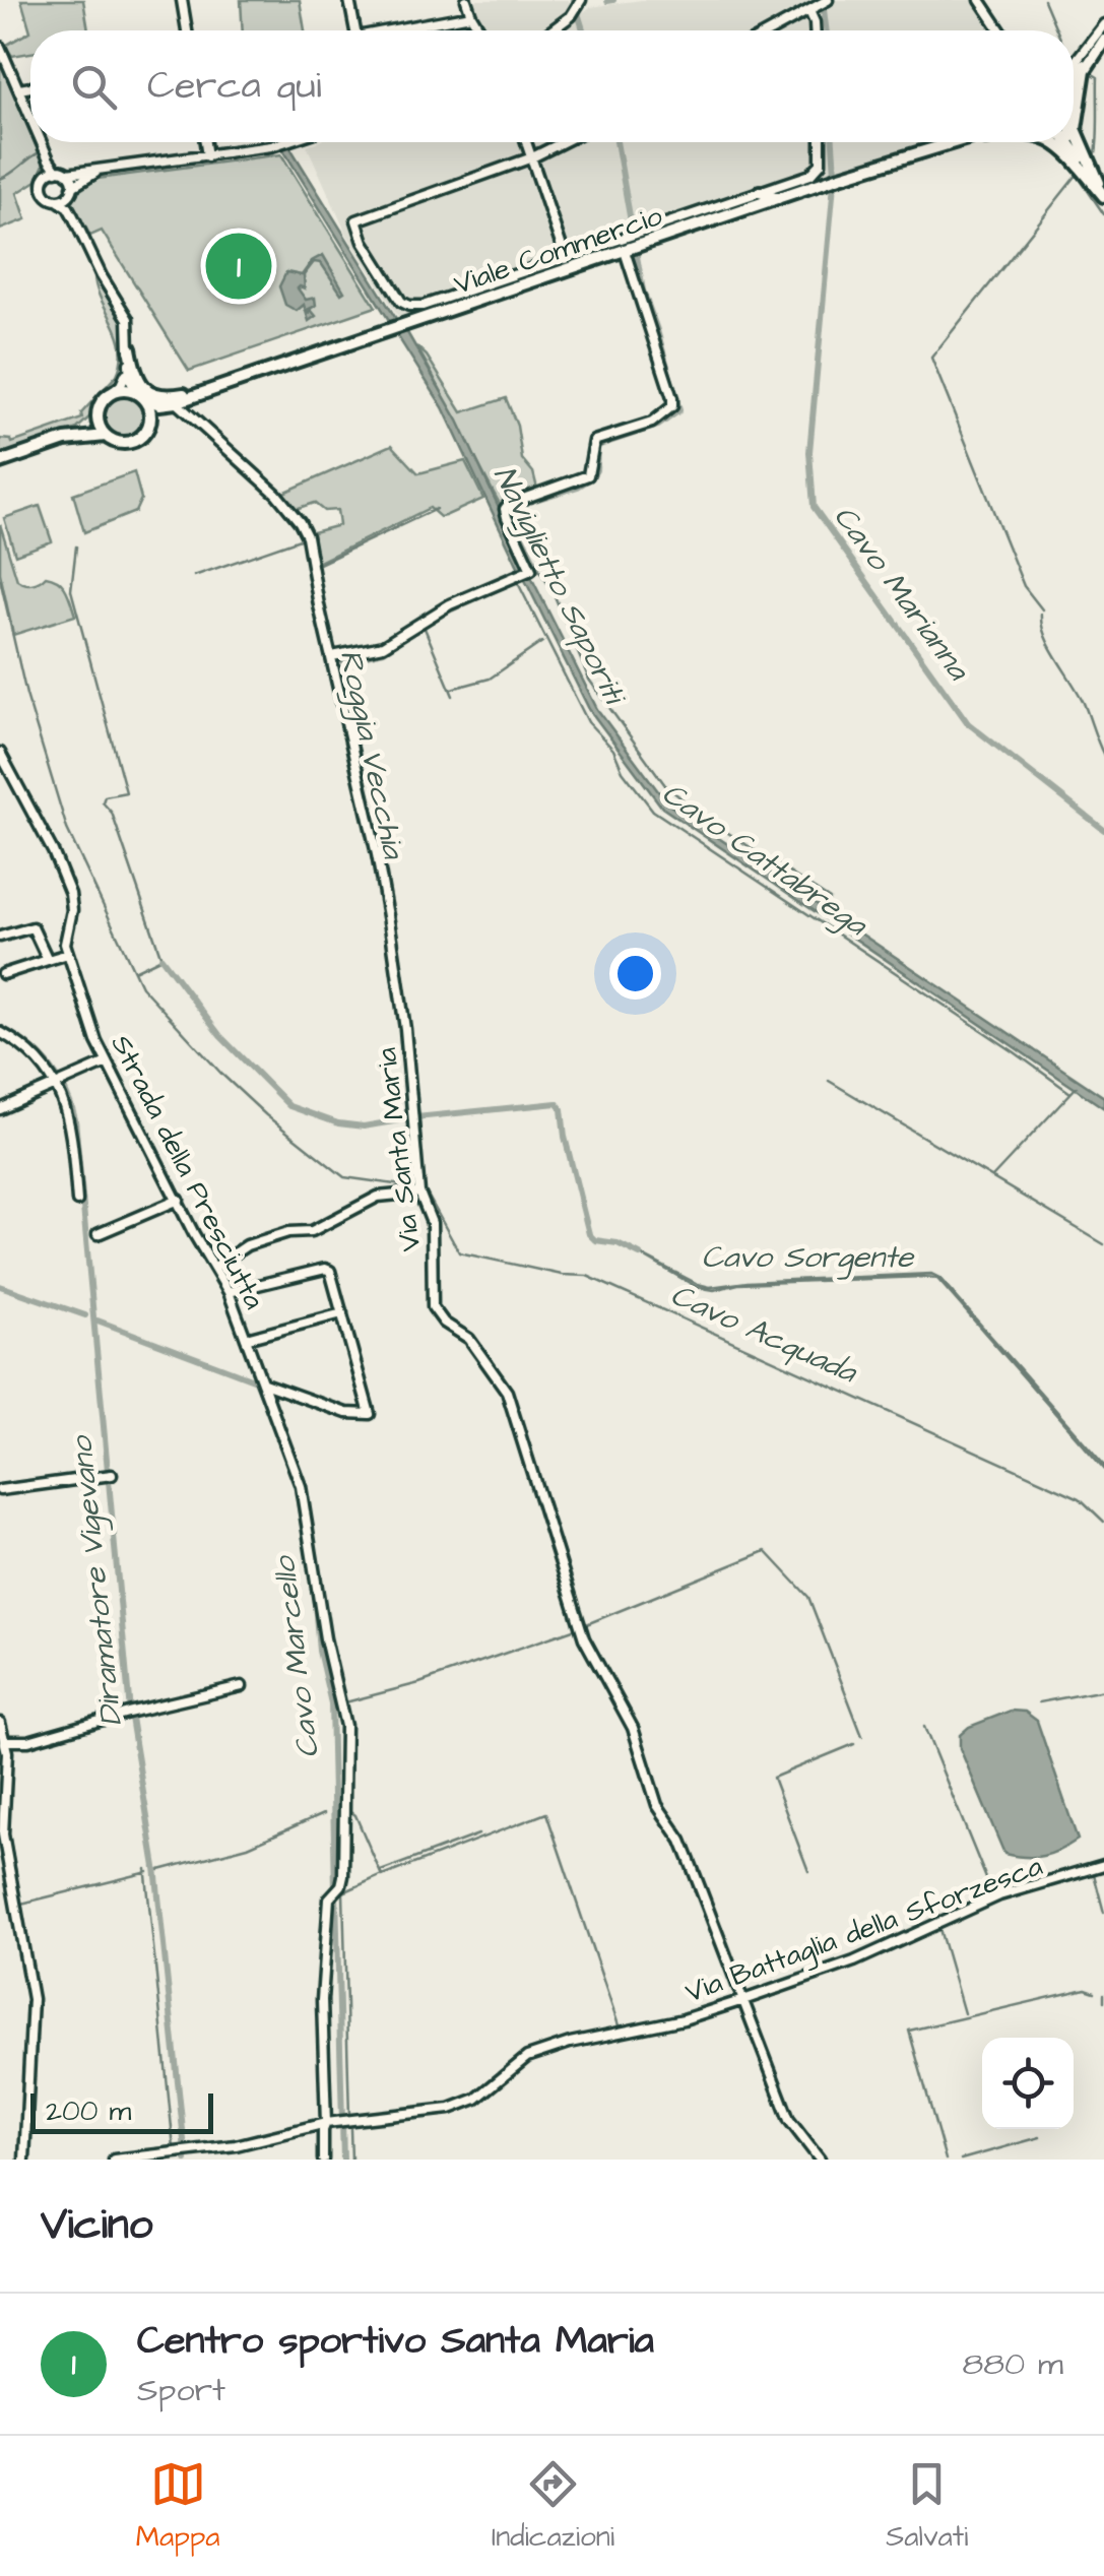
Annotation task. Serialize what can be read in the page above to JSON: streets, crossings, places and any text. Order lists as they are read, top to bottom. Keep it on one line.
{"streets":{"main road":["Viale Commercio"],"street":["Via Santa Maria","Strada della Presciutta","Via Battaglia della Sforzesca"]},"crossings":[["Viale Commercio","Via Santa Maria"],["Via Santa Maria","Via Battaglia della Sforzesca"],["Strada della Presciutta","Via Battaglia della Sforzesca"]],"water":["Naviglietto Saporiti","Cavo Marianna","Roggia Vecchia","Cavo Cattabrega","Cavo Sorgente","Cavo Acquada","Diramatore Vigevano","Cavo Marcello"],"scale_bar":"200 m","page":{"search":"Cerca qui","pins":"1","scale":"200 m","heading":"Vicino","list":[{"mark":"1","name":"Centro sportivo Santa Maria","note":"Sport","value":"880 m"}],"nav":["Mappa","Indicazioni","Salvati"]}}
